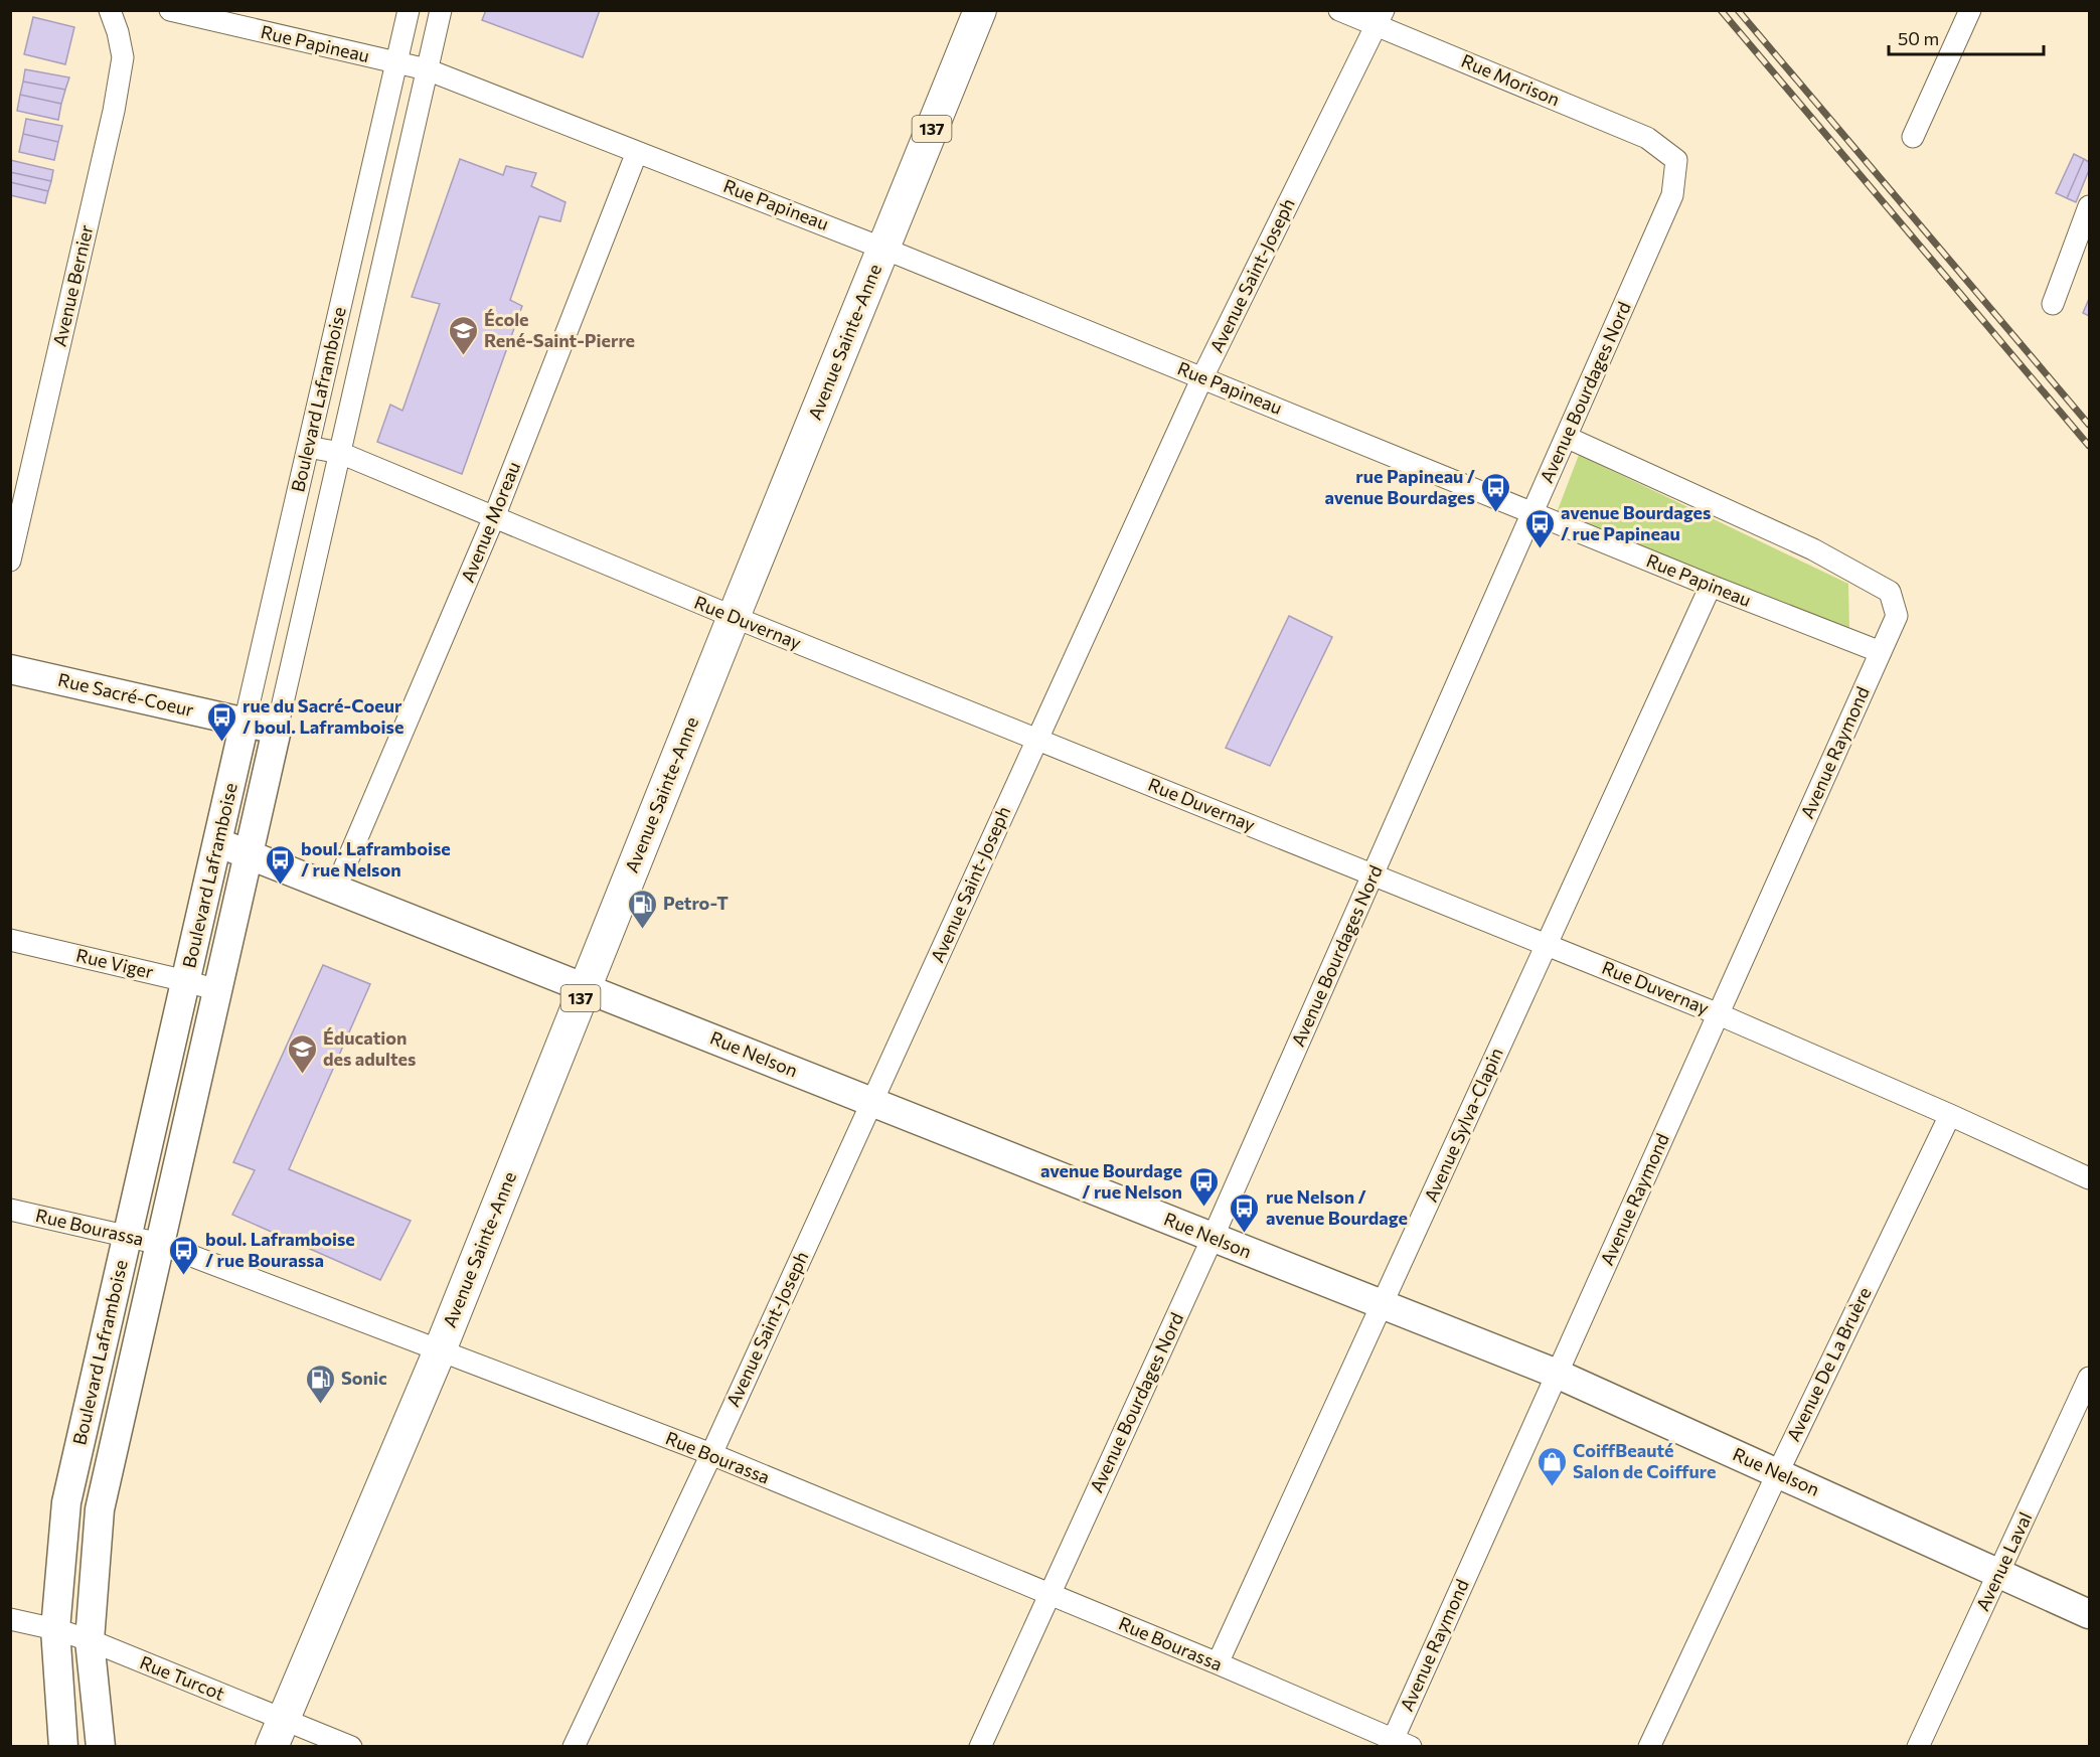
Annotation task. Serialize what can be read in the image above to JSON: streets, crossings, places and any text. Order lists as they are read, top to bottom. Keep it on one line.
{"streets":{"main road":["137","Avenue Sainte-Anne"],"street":["Rue Papineau","Rue Morison","Avenue Saint-Joseph","Avenue Bernier","Avenue Bourdages Nord","Boulevard Laframboise","Avenue Moreau","Rue Duvernay","Rue Sacré-Coeur","Avenue Raymond","Rue Viger","Rue Nelson","Avenue Sylva-Clapin","Rue Bourassa","Avenue De La Bruère","Avenue Laval","Rue Turcot"]},"crossings":[["Rue Papineau","Avenue Saint-Joseph"],["Rue Papineau","Avenue Sainte-Anne"],["Rue Papineau","Avenue Bourdages Nord"],["Rue Papineau","Boulevard Laframboise"],["Rue Papineau","Avenue Moreau"],["Rue Papineau","Avenue Raymond"],["Rue Papineau","Avenue Sylva-Clapin"],["Rue Morison","Avenue Saint-Joseph"],["Rue Morison","Avenue Bourdages Nord"],["Avenue Saint-Joseph","Rue Duvernay"],["Avenue Saint-Joseph","Rue Nelson"],["Avenue Saint-Joseph","Rue Bourassa"],["Avenue Sainte-Anne","Rue Duvernay"],["Avenue Sainte-Anne","Rue Nelson"],["Avenue Sainte-Anne","Rue Bourassa"],["Avenue Sainte-Anne","Rue Turcot"],["Avenue Bourdages Nord","Rue Duvernay"],["Avenue Bourdages Nord","Rue Nelson"],["Avenue Bourdages Nord","Rue Bourassa"],["Boulevard Laframboise","Rue Duvernay"],["Boulevard Laframboise","Rue Sacré-Coeur"],["Boulevard Laframboise","Rue Viger"],["Boulevard Laframboise","Rue Nelson"],["Boulevard Laframboise","Rue Bourassa"],["Boulevard Laframboise","Rue Turcot"],["Avenue Moreau","Rue Duvernay"],["Avenue Moreau","Rue Nelson"],["Rue Duvernay","Avenue Raymond"],["Rue Duvernay","Avenue Sylva-Clapin"],["Rue Duvernay","Avenue De La Bruère"],["Avenue Raymond","Rue Nelson"],["Avenue Raymond","Rue Bourassa"],["Rue Nelson","Avenue Sylva-Clapin"],["Rue Nelson","Avenue De La Bruère"],["Rue Nelson","Avenue Laval"],["Avenue Sylva-Clapin","Rue Bourassa"]],"places":{"school or university":["École René-Saint-Pierre","Éducation des adultes"],"bus stop":["rue Papineau / avenue Bourdages","avenue Bourdages / rue Papineau","rue du Sacré-Coeur / boul. Laframboise","boul. Laframboise / rue Nelson","avenue Bourdage / rue Nelson","rue Nelson / avenue Bourdage","boul. Laframboise / rue Bourassa"],"fuel station":["Petro-T","Sonic"],"shop":["CoiffBeauté Salon de Coiffure"]},"scale_bar":"50 m"}
